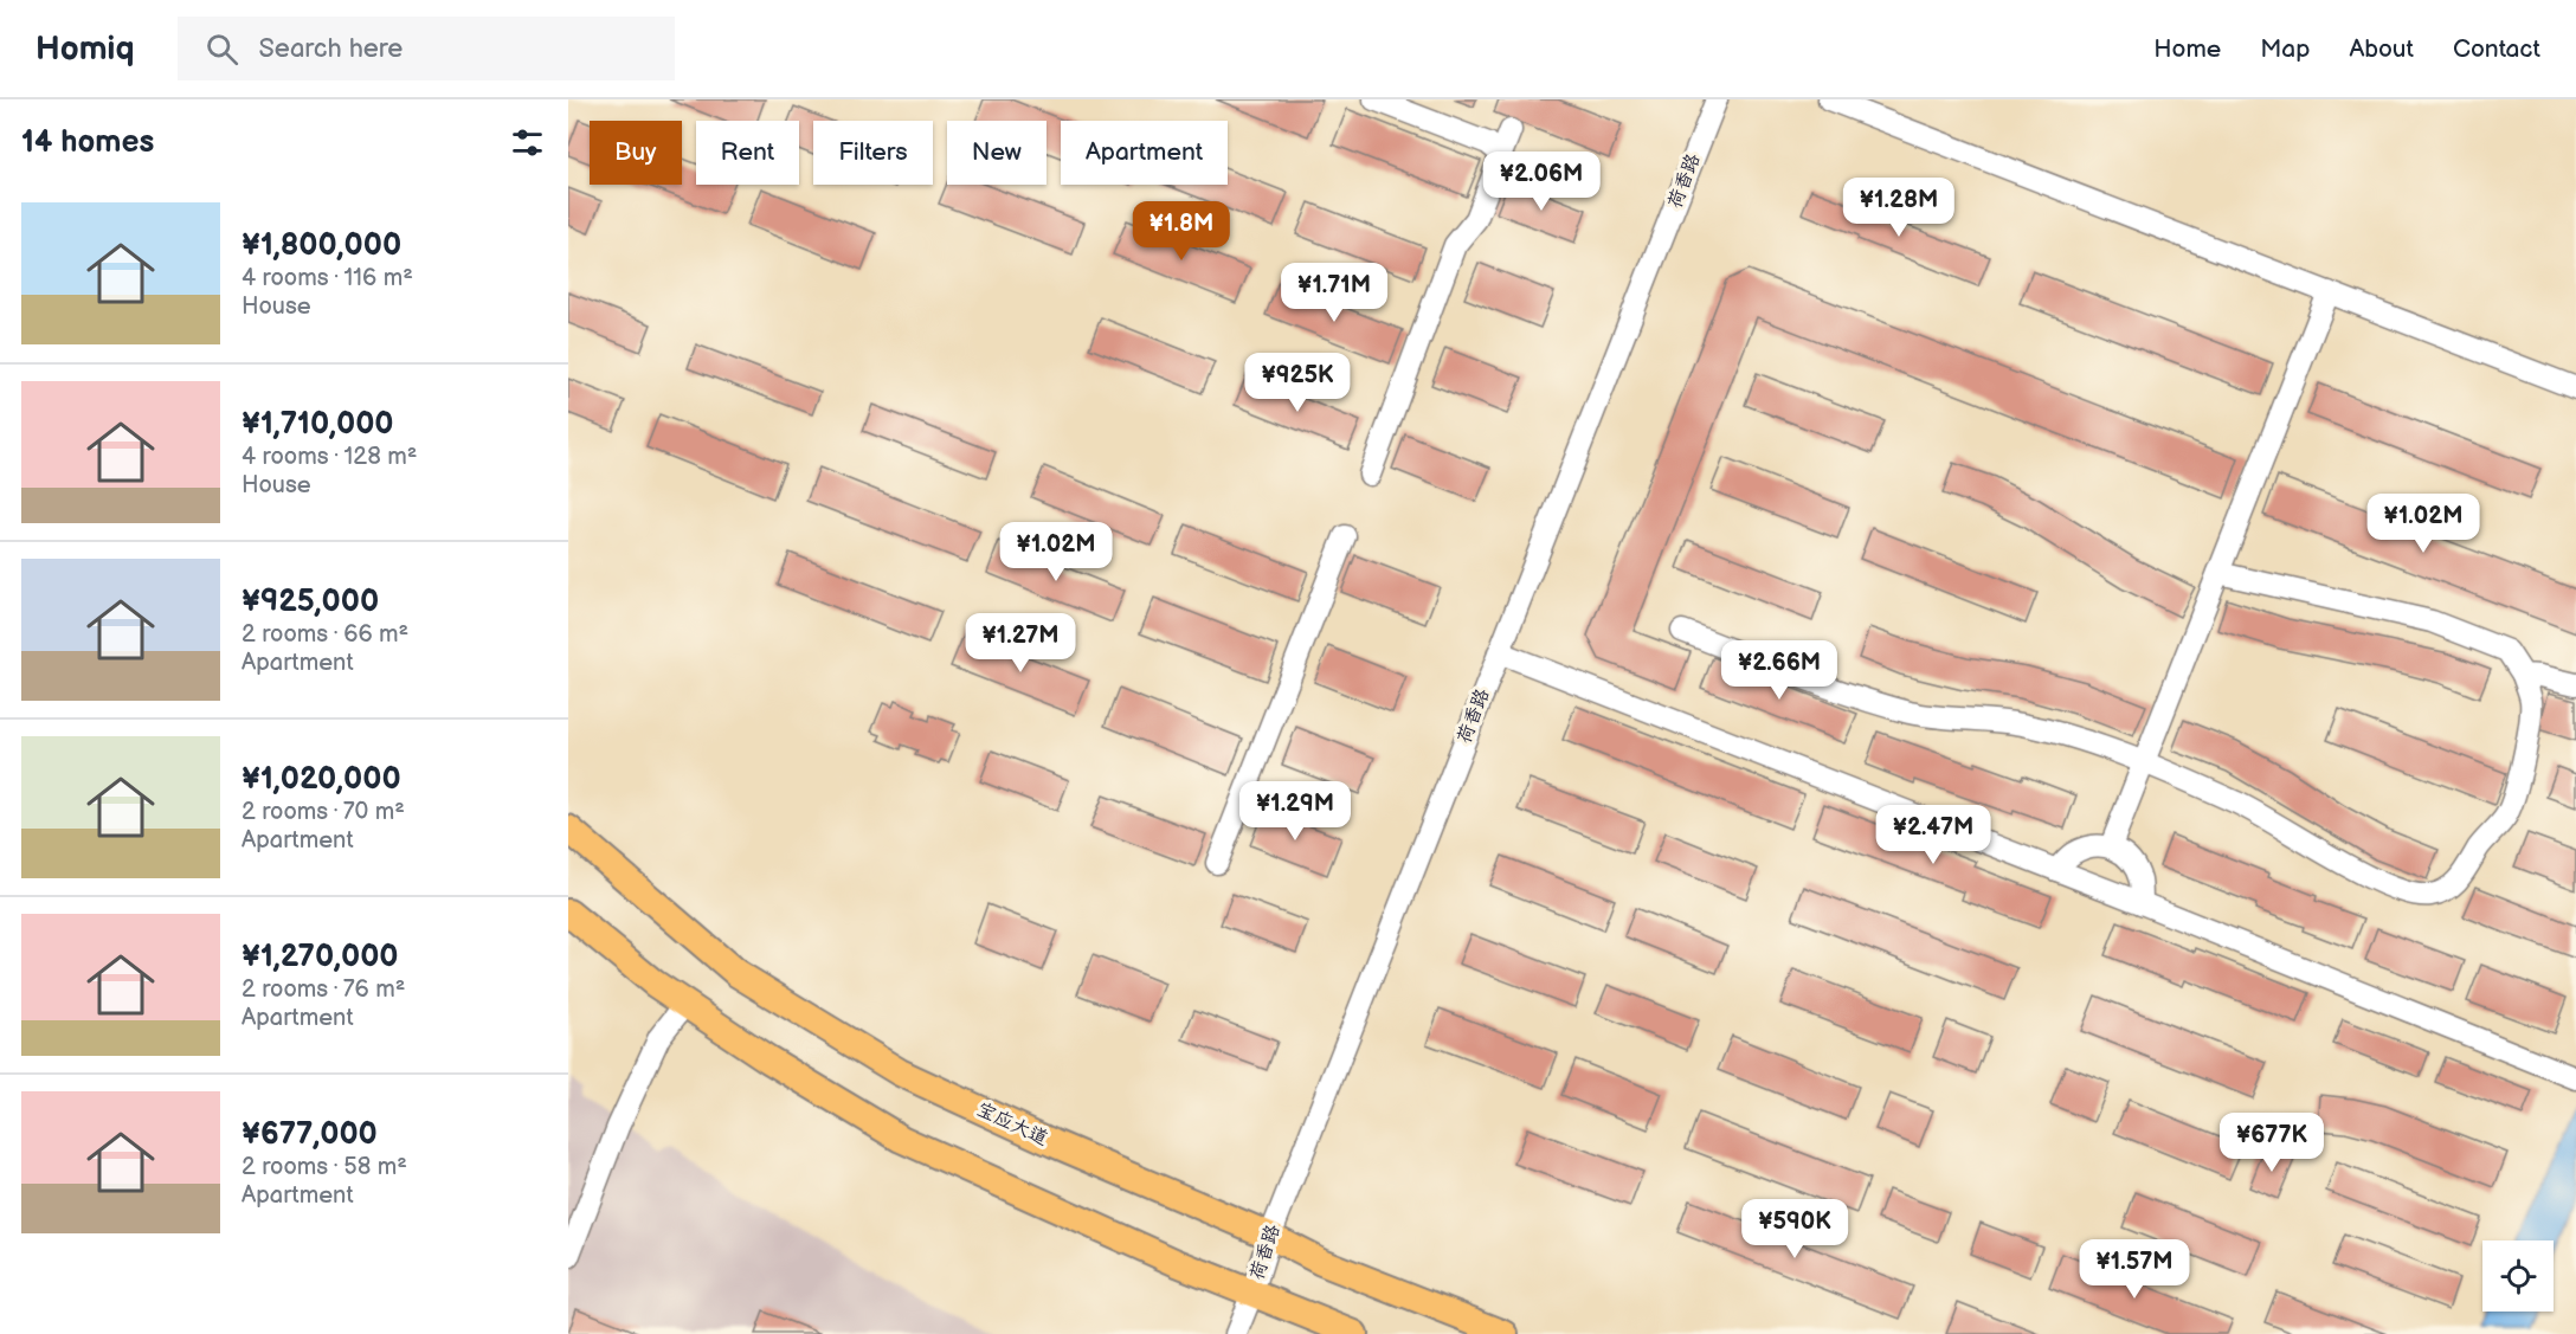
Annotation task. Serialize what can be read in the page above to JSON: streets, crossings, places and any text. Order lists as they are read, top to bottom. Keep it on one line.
{"streets":{"main road":["宝应大道"],"street":["荷香路"]},"crossings":[["荷香路","宝应大道"]],"page":{"header":"Homiq","search":"Search here","nav":["Home","Map","About","Contact"],"heading":"14 homes","chip":["Buy","Rent","Filters","New","Apartment"],"price":["¥2.06M","¥1.28M","¥1.8M","¥1.71M","¥925K","¥1.02M","¥1.02M","¥1.27M","¥2.66M","¥1.29M","¥2.47M","¥677K","¥590K","¥1.57M"],"list":[{"name":"¥1,800,000","note":"4 rooms · 116 m² · House"},{"name":"¥1,710,000","note":"4 rooms · 128 m² · House"},{"name":"¥925,000","note":"2 rooms · 66 m² · Apartment"},{"name":"¥1,020,000","note":"2 rooms · 70 m² · Apartment"},{"name":"¥1,270,000","note":"2 rooms · 76 m² · Apartment"},{"name":"¥677,000","note":"2 rooms · 58 m² · Apartment"}]}}
